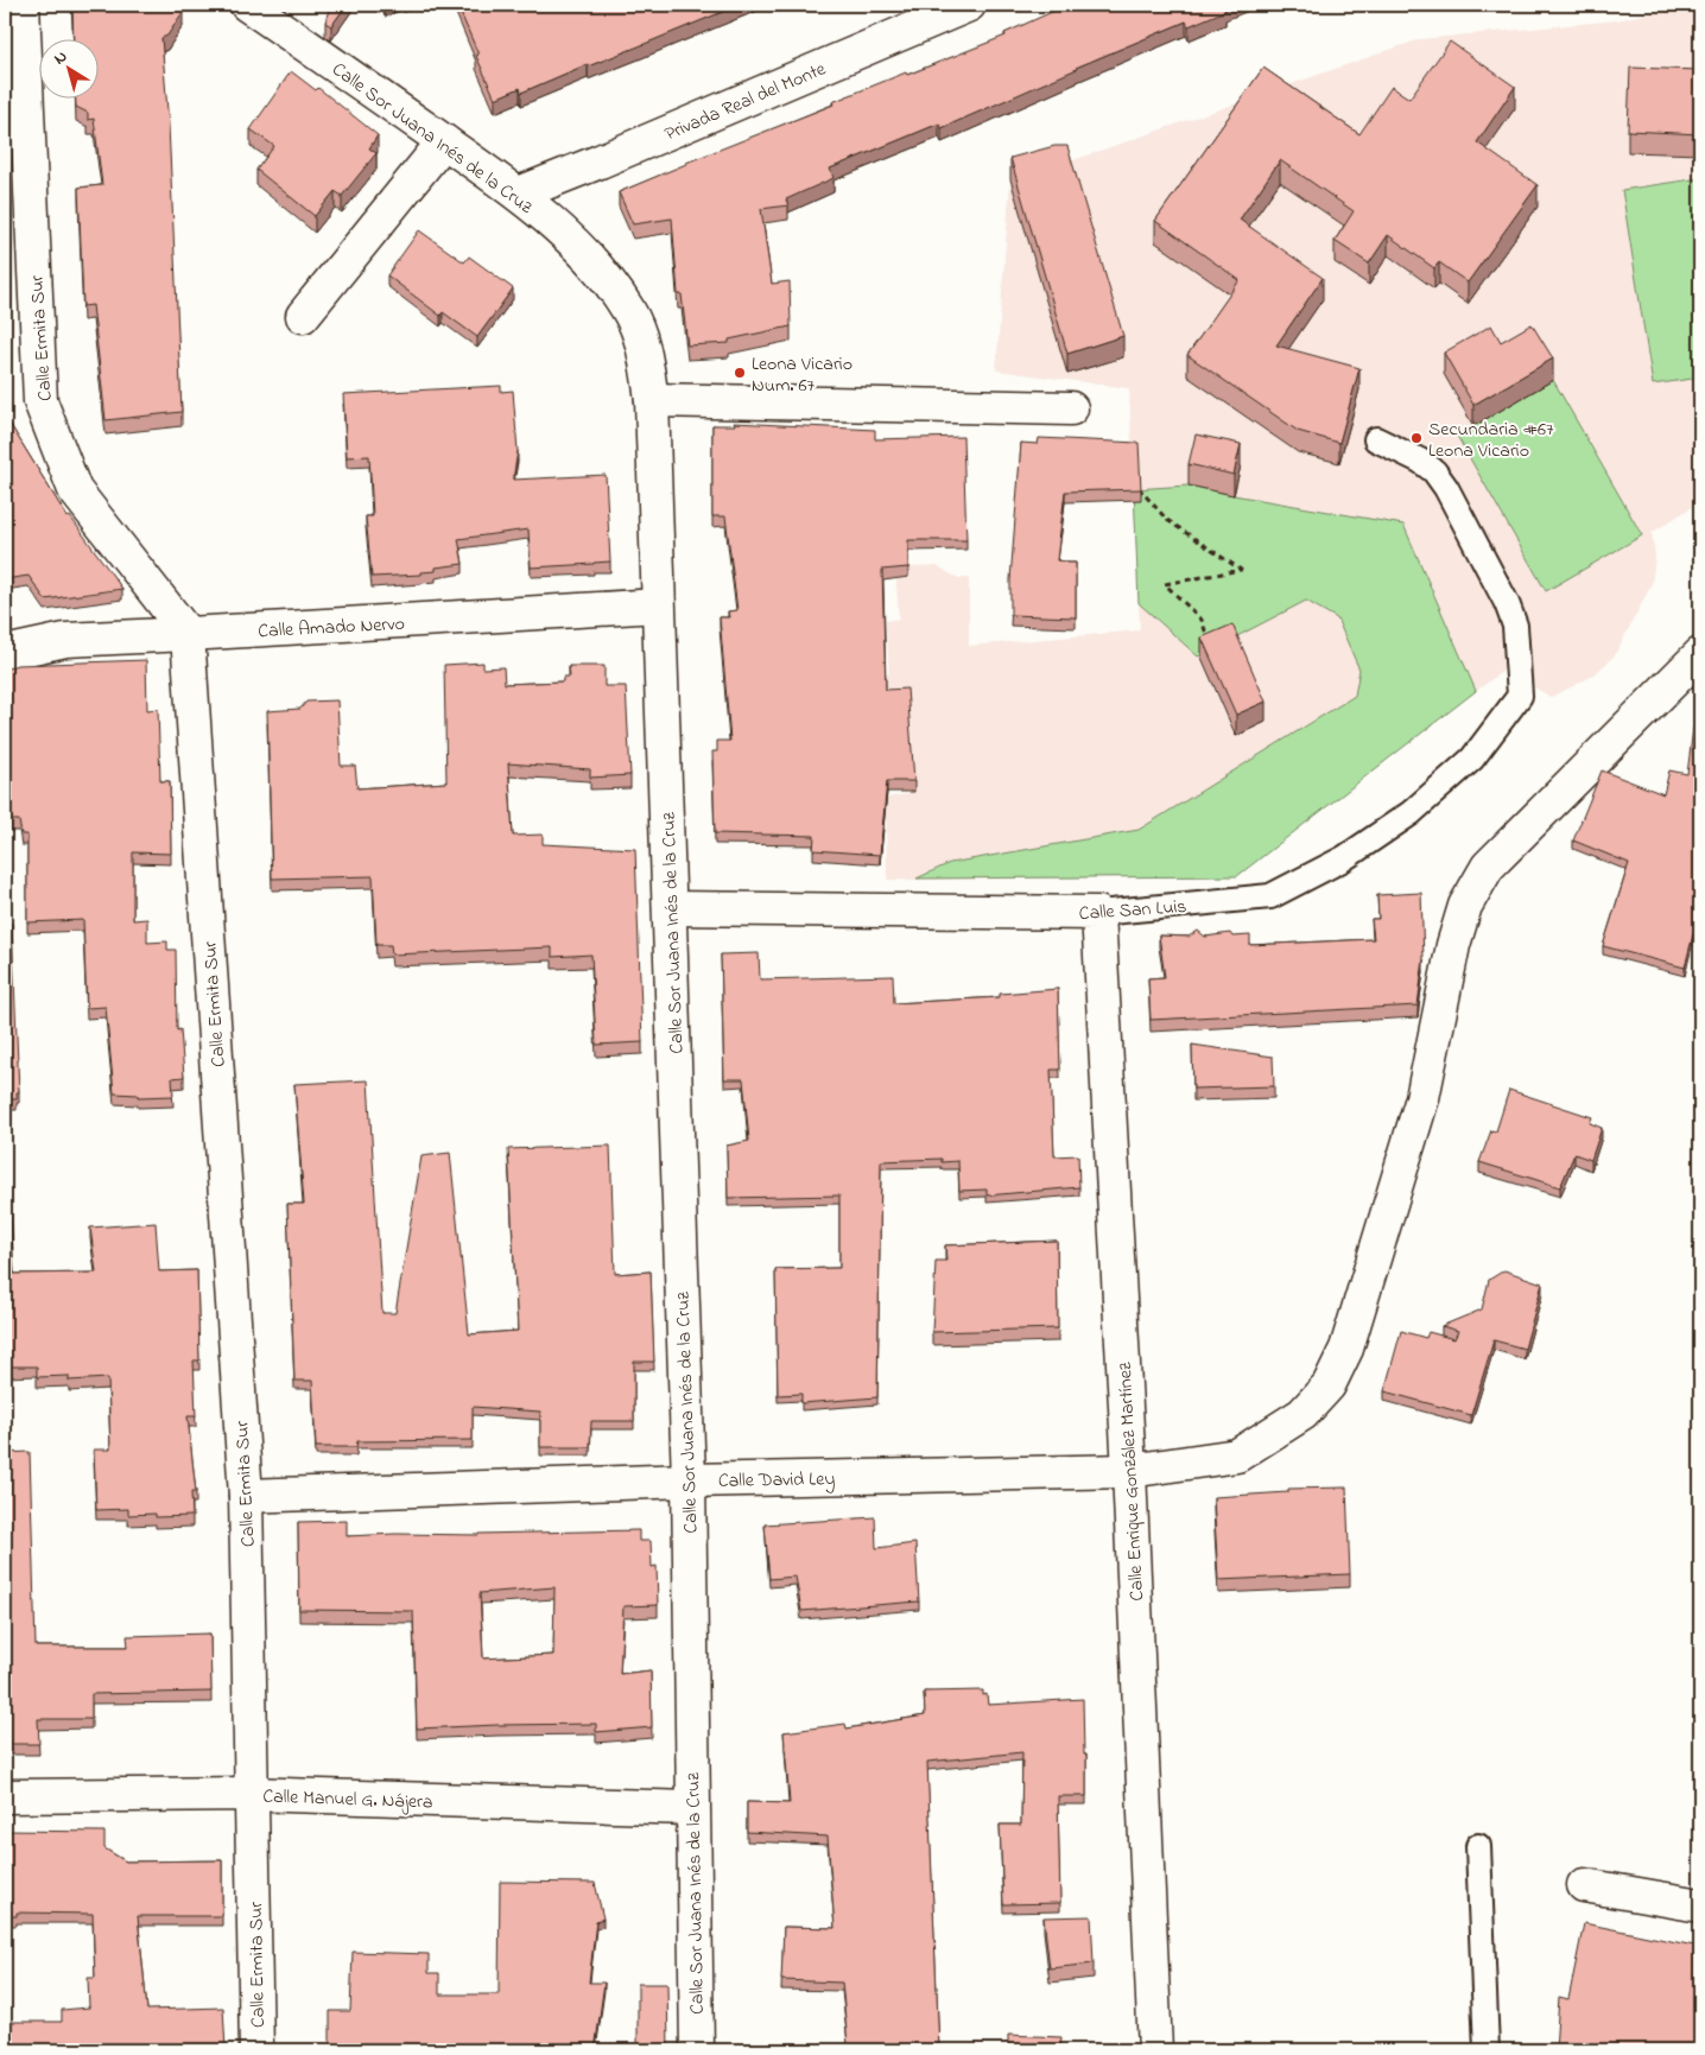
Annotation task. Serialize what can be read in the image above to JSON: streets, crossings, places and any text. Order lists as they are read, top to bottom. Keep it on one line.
{"streets":{"street":["Privada Real del Monte","Calle Sor Juana Inés de la Cruz","Calle Ermita Sur","Calle Amado Nervo","Calle San Luis","Calle David Ley","Calle Enrique González Martínez","Calle Manuel G. Nájera"]},"crossings":[["Privada Real del Monte","Calle Sor Juana Inés de la Cruz"],["Calle Sor Juana Inés de la Cruz","Calle Amado Nervo"],["Calle Sor Juana Inés de la Cruz","Calle San Luis"],["Calle Sor Juana Inés de la Cruz","Calle David Ley"],["Calle Sor Juana Inés de la Cruz","Calle Manuel G. Nájera"],["Calle Ermita Sur","Calle Amado Nervo"],["Calle Ermita Sur","Calle David Ley"],["Calle Ermita Sur","Calle Manuel G. Nájera"],["Calle San Luis","Calle Enrique González Martínez"],["Calle David Ley","Calle Enrique González Martínez"]],"places":["Leona Vicario Num. 67","Secundaria #67 Leona Vicario"],"north":"top left"}
